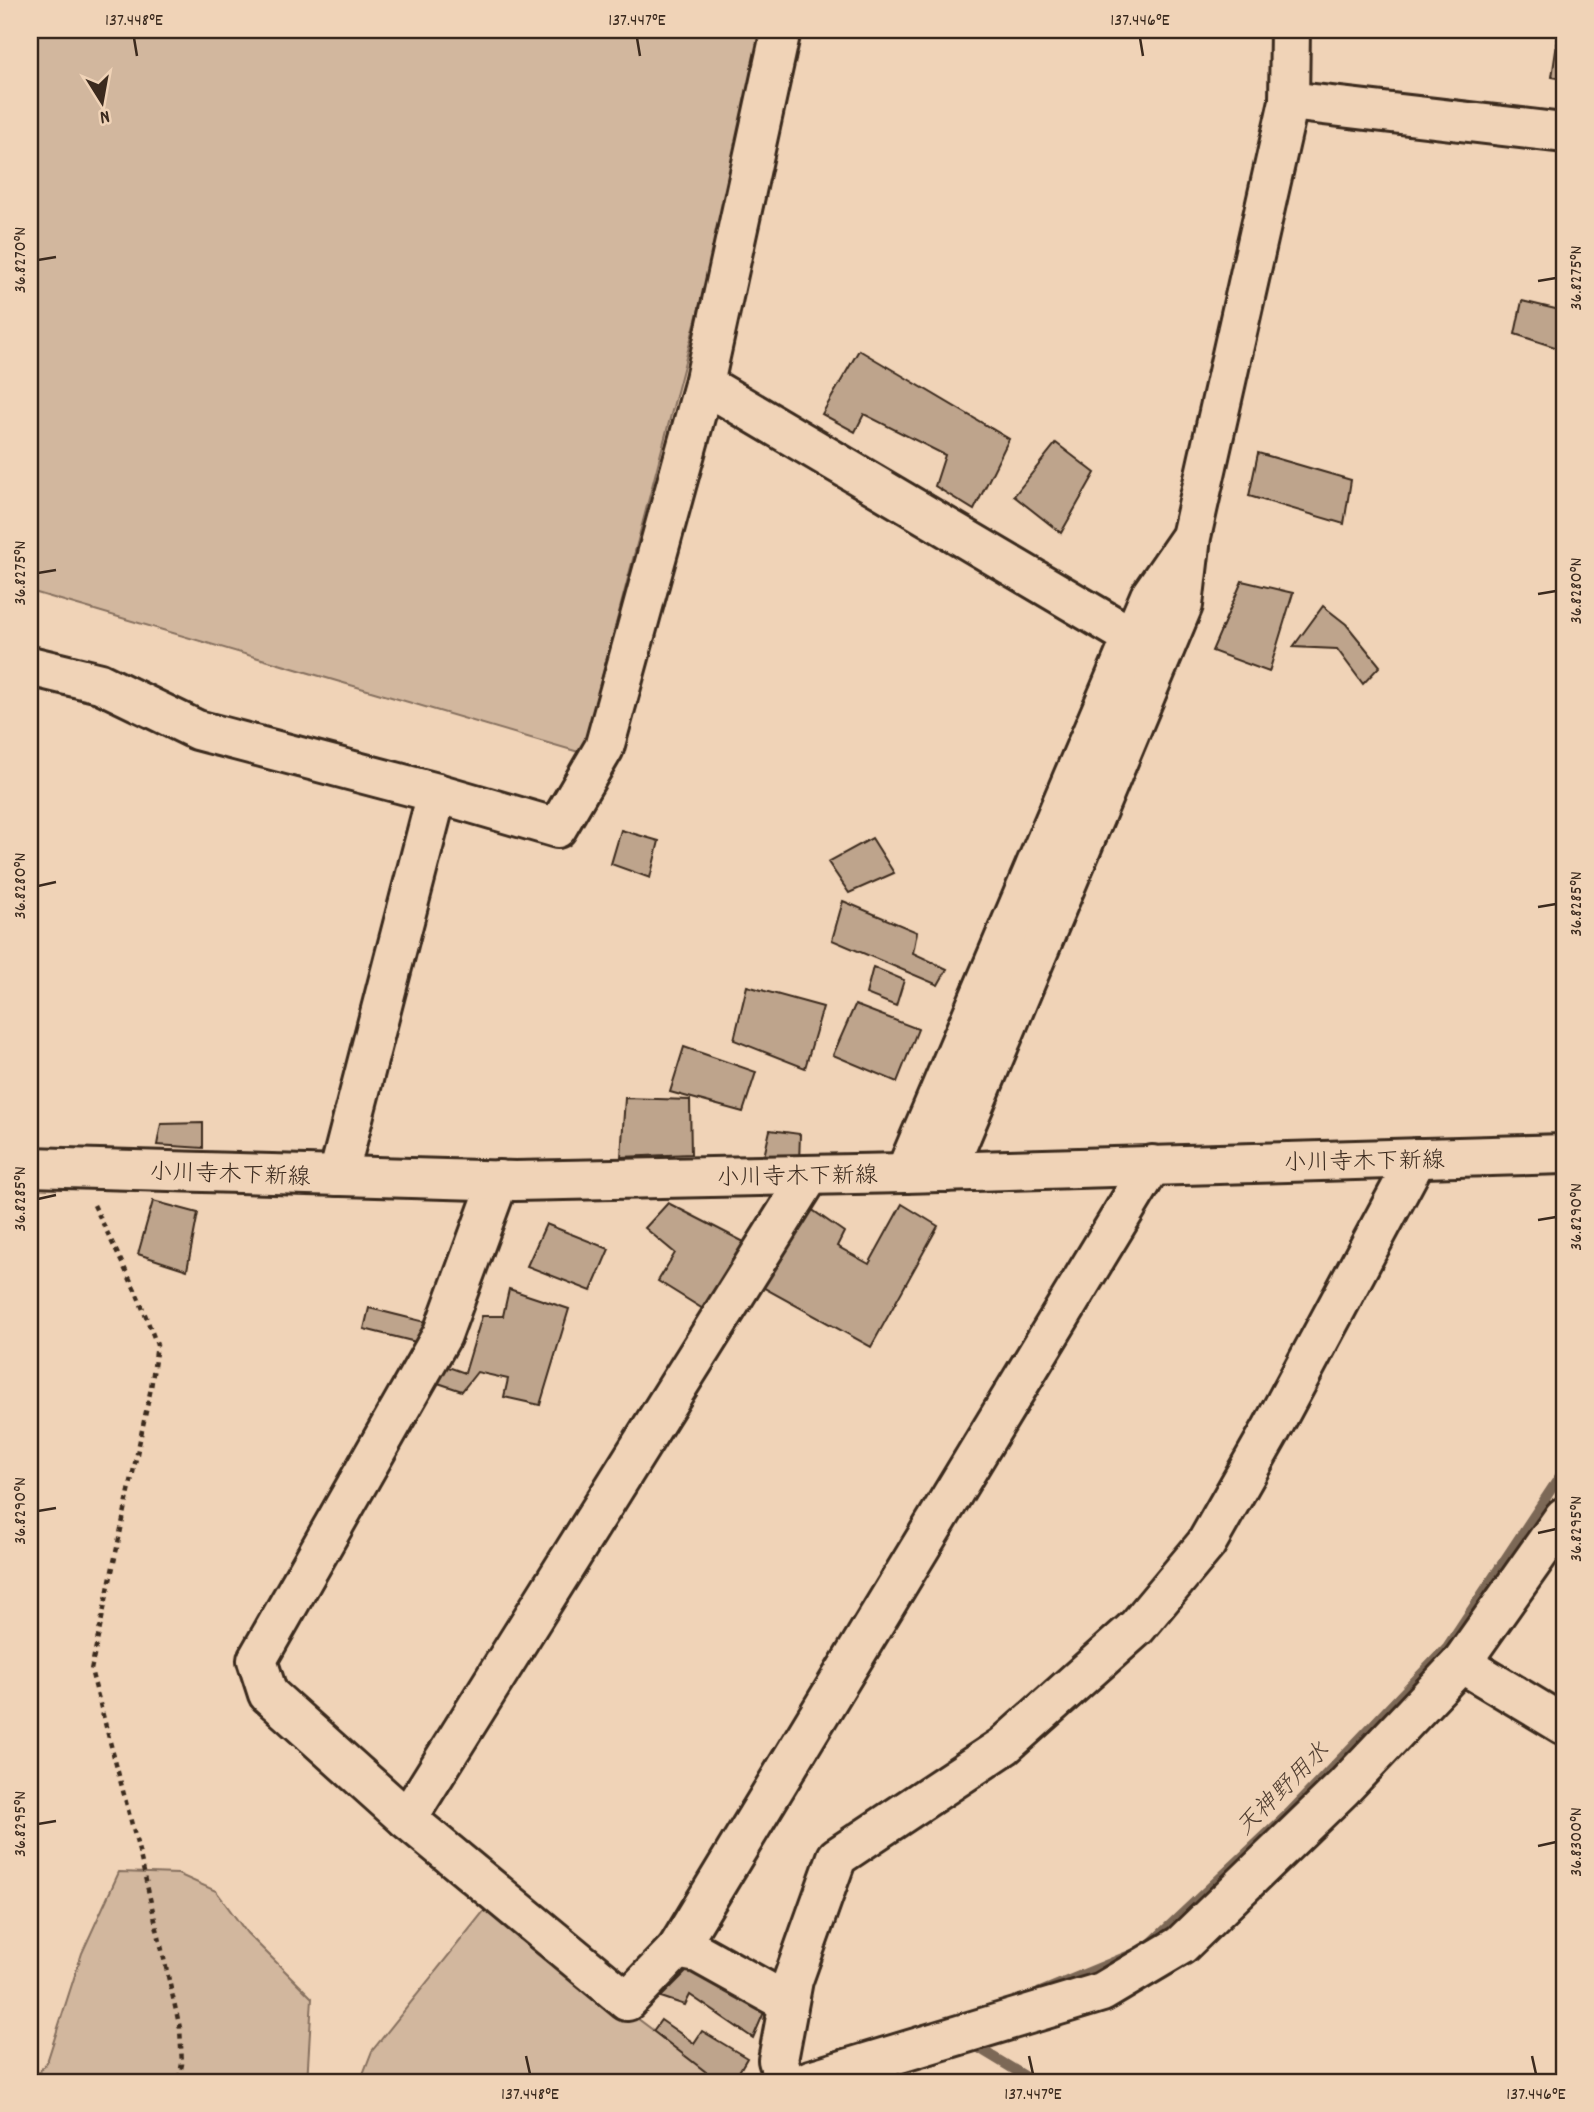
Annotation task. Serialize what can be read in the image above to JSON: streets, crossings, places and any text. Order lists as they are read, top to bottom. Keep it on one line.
{"streets":{"street":["小川寺木下新線"]},"water":["天神野用水"],"north":"bottom","coordinates":["137.448°E","137.447°E","137.446°E","36.8270°N","36.8275°N","36.8280°N","36.8285°N","36.8290°N","36.8295°N","36.8300°N"]}
